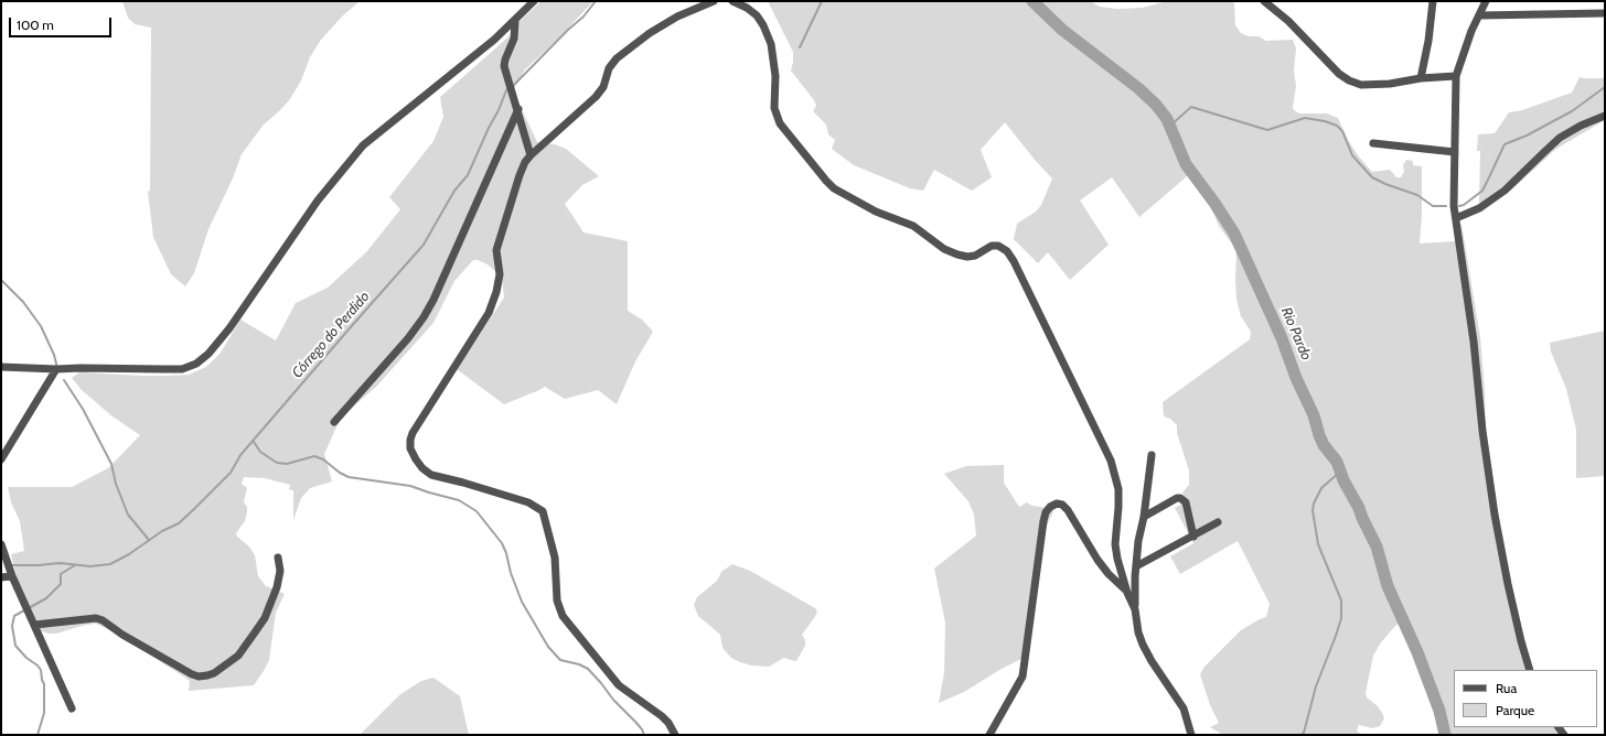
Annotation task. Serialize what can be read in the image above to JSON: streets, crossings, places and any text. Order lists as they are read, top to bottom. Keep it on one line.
{"water":["Rio Pardo","Córrego do Perdido"],"legend":["Rua","Parque"],"scale_bar":"100 m"}
